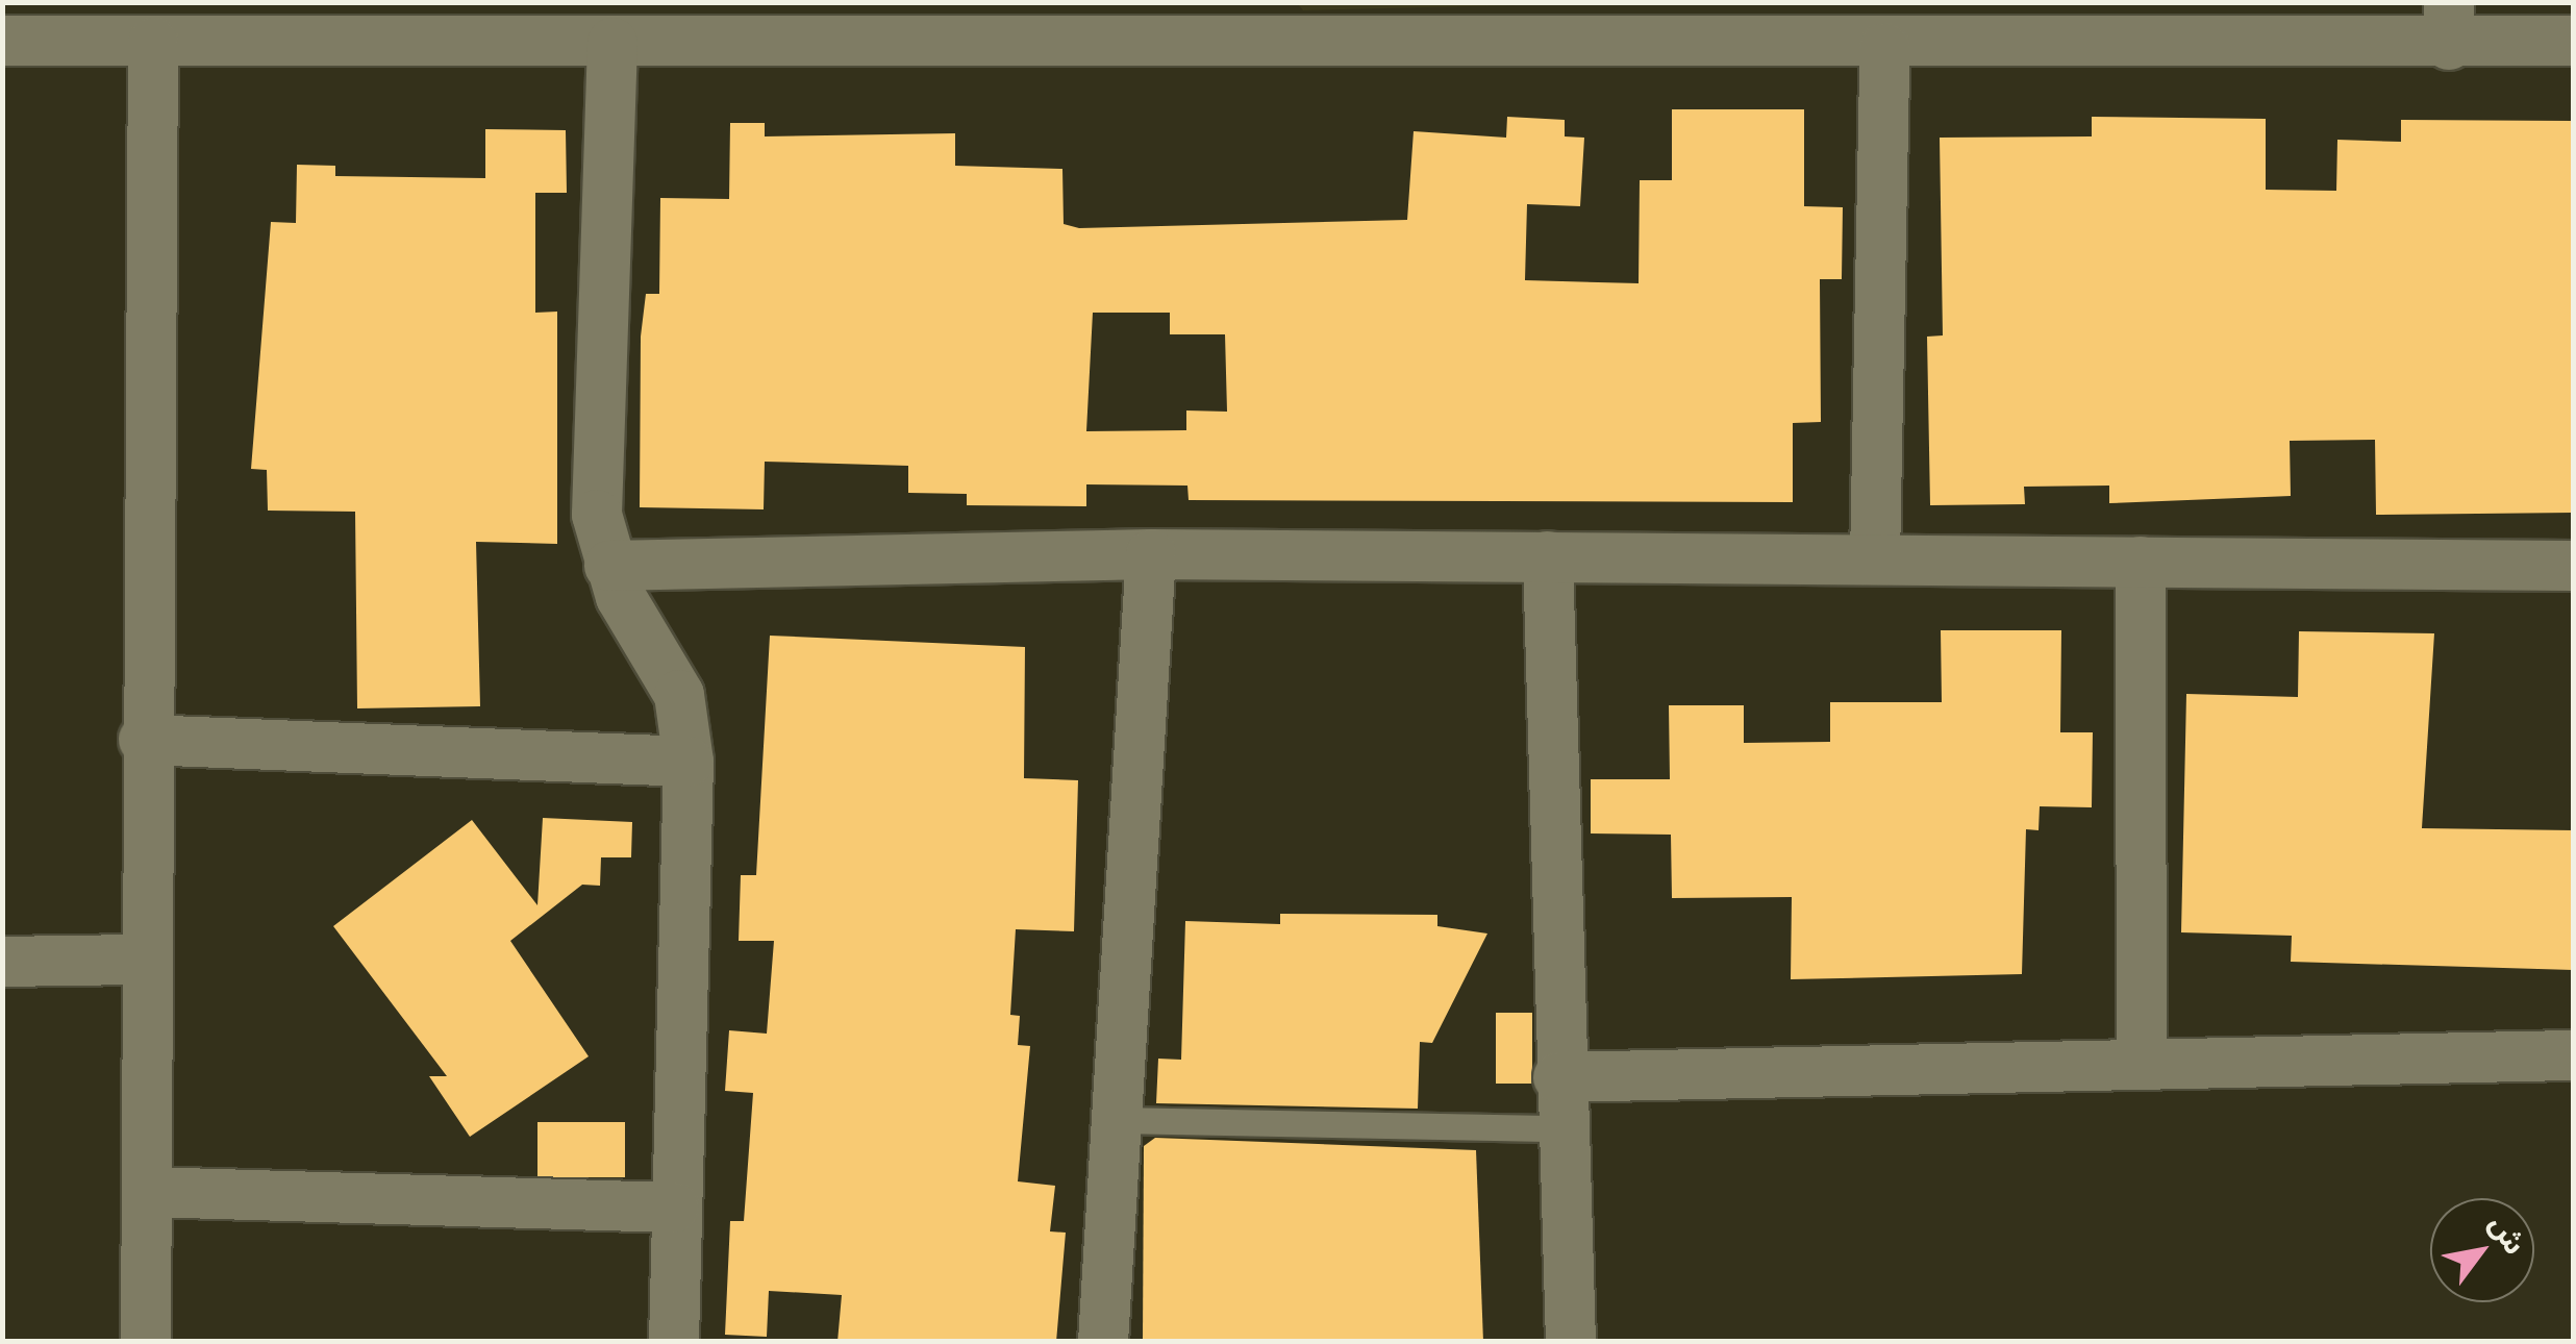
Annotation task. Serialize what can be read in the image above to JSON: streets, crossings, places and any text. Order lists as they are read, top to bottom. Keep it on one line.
{"north":"top right"}
